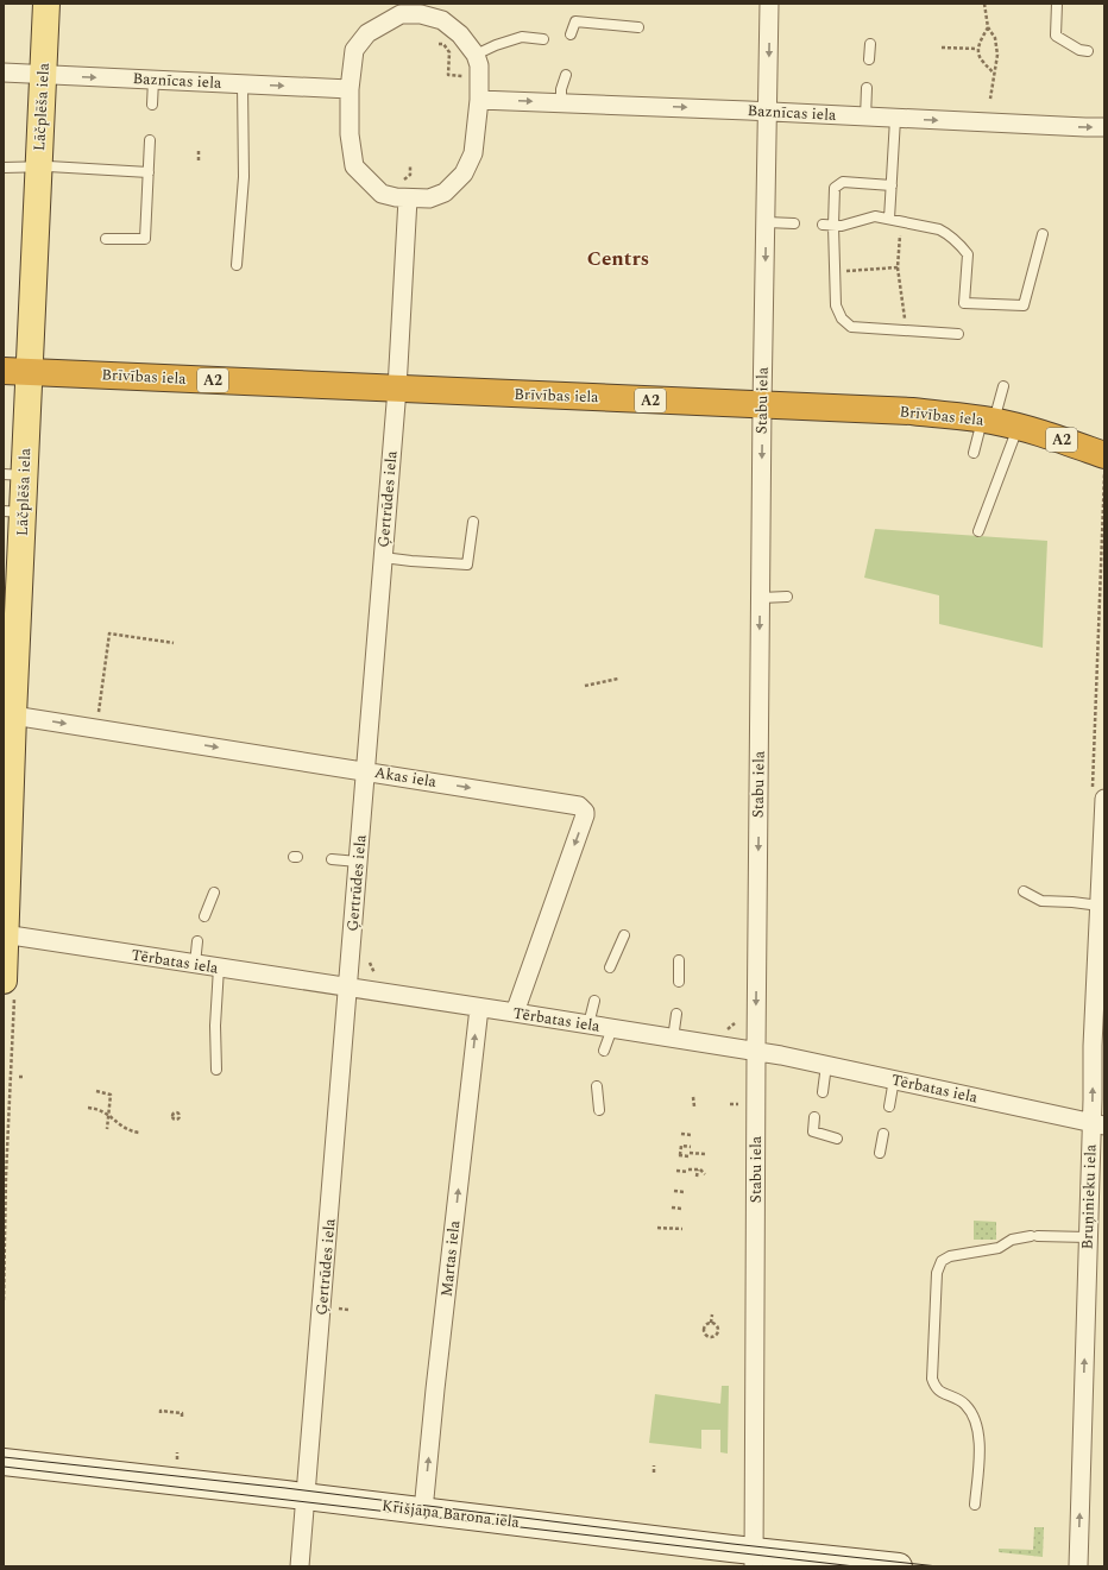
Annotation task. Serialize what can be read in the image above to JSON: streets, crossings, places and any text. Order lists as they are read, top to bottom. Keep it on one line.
{"streets":{"highway":["Brīvības iela","A2"],"main road":["Lāčplēša iela"],"street":["Baznīcas iela","Stabu iela","Ģertrūdes iela","Akas iela","Tērbatas iela","Bruņinieku iela","Martas iela","Krišjāņa Barona iela"]},"crossings":[["Baznīcas iela","Lāčplēša iela"],["Baznīcas iela","Stabu iela"],["Baznīcas iela","Ģertrūdes iela"],["Lāčplēša iela","Brīvības iela"],["Lāčplēša iela","Akas iela"],["Lāčplēša iela","Tērbatas iela"],["Brīvības iela","Stabu iela"],["Brīvības iela","Ģertrūdes iela"],["Stabu iela","Tērbatas iela"],["Stabu iela","Krišjāņa Barona iela"],["Ģertrūdes iela","Akas iela"],["Ģertrūdes iela","Tērbatas iela"],["Ģertrūdes iela","Krišjāņa Barona iela"],["Akas iela","Tērbatas iela"],["Tērbatas iela","Bruņinieku iela"],["Tērbatas iela","Martas iela"],["Martas iela","Krišjāņa Barona iela"]],"one_way":["Baznīcas iela","Stabu iela","Bruņinieku iela","Martas iela"],"districts":["Centrs"]}
